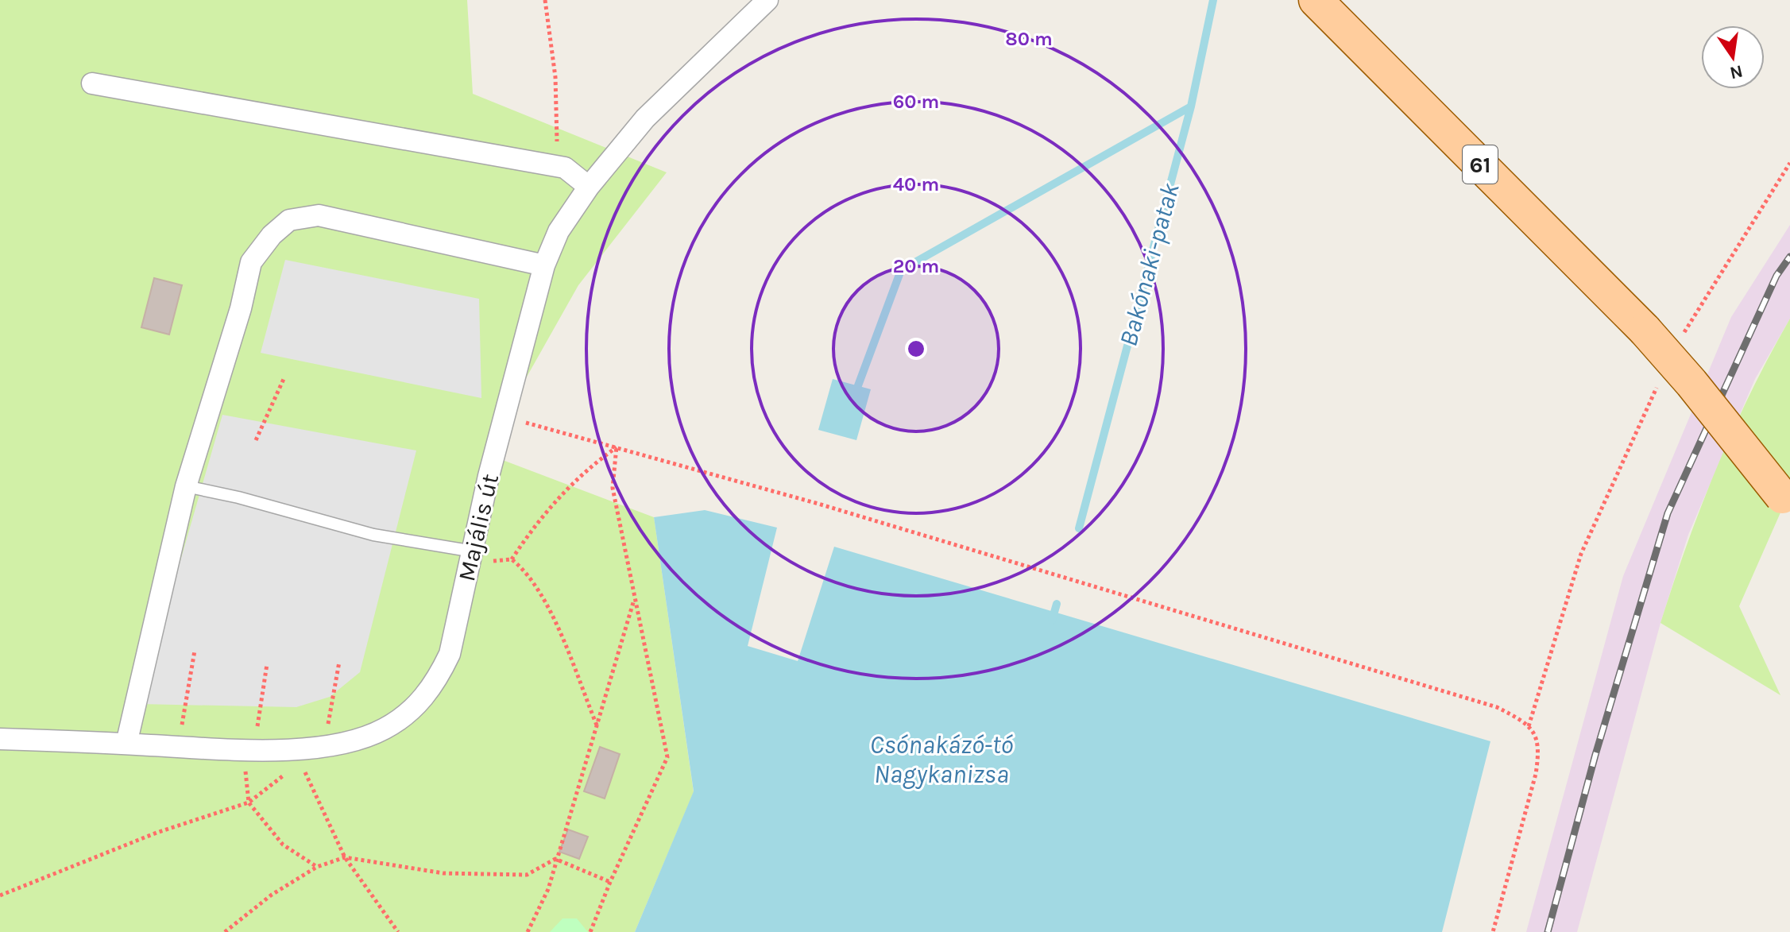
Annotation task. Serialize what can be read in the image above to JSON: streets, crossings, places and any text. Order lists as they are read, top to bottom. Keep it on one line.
{"streets":{"main road":["61"],"street":["Majális út"]},"water":["Bakónaki-patak","Csónakázó-tó Nagykanizsa"],"north":"bottom","rings":["80 m","60 m","40 m","20 m"]}
